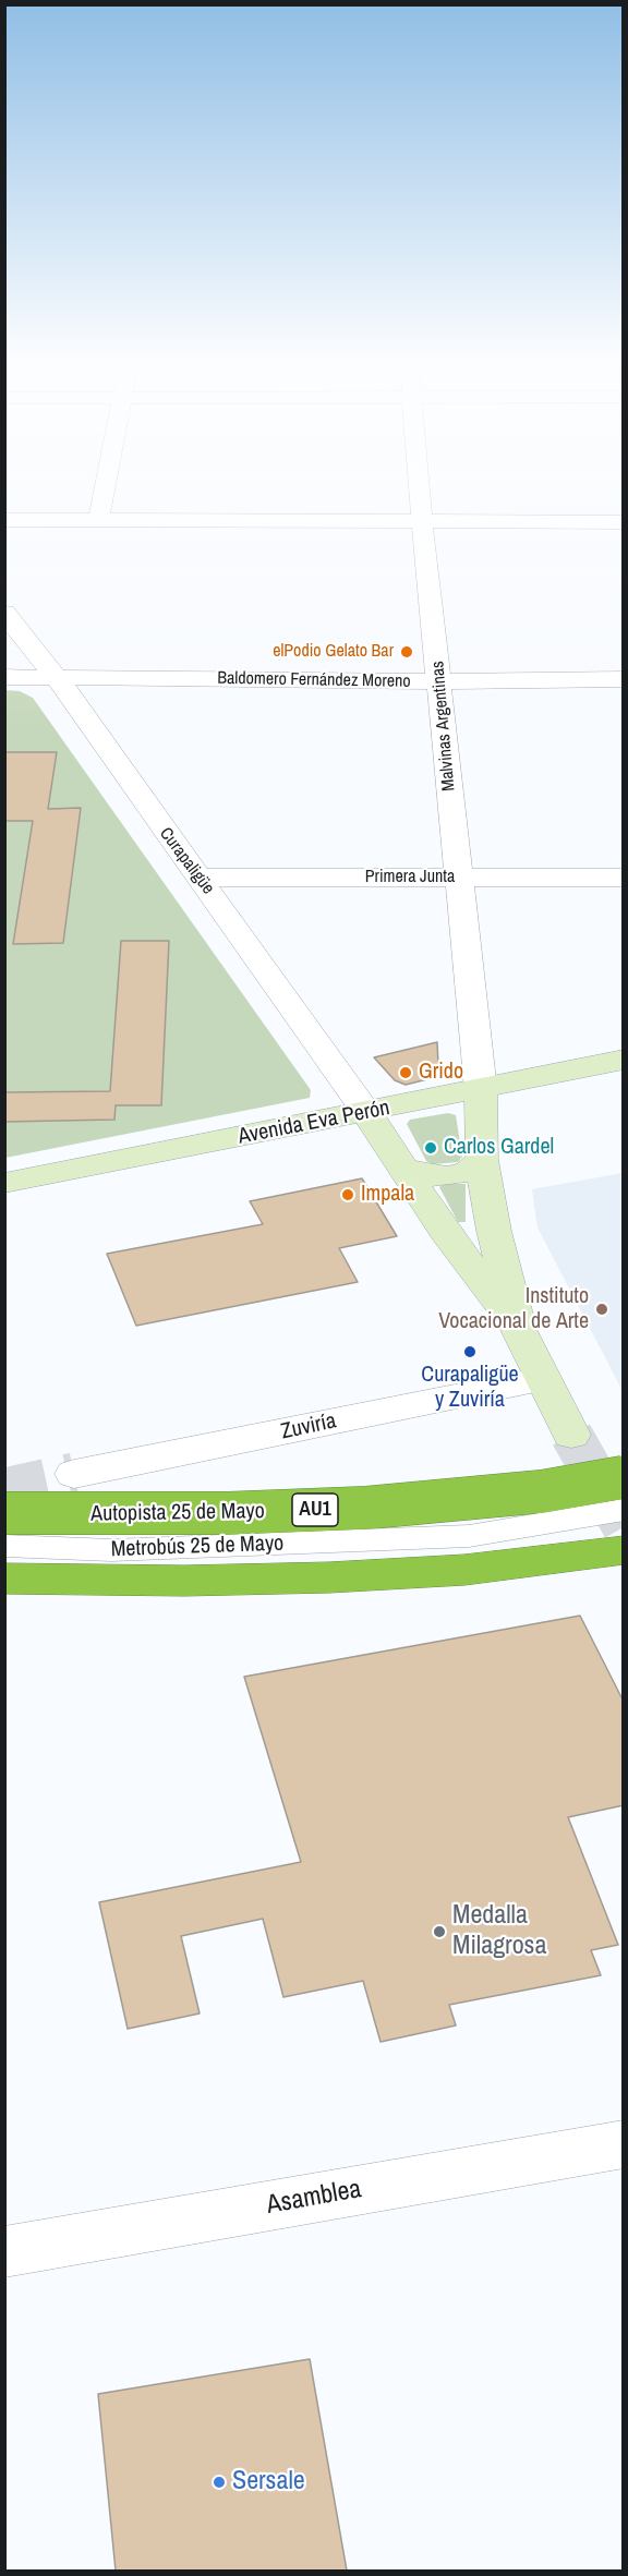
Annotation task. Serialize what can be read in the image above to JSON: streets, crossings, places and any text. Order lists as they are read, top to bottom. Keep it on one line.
{"streets":{"highway":["AU1","Autopista 25 de Mayo"],"main road":["Avenida Eva Perón"],"street":["Baldomero Fernández Moreno","Malvinas Argentinas","Curapaligüe","Primera Junta","Zuviría","Asamblea"],"lane":["Metrobús 25 de Mayo"]},"crossings":[["Baldomero Fernández Moreno","Malvinas Argentinas"],["Baldomero Fernández Moreno","Curapaligüe"],["Malvinas Argentinas","Primera Junta"],["Malvinas Argentinas","Avenida Eva Perón"],["Curapaligüe","Primera Junta"],["Curapaligüe","Avenida Eva Perón"]],"places":["elPodio Gelato Bar","Grido","Carlos Gardel","Impala","Instituto Vocacional de Arte","Curapaligüe y Zuviría","Medalla Milagrosa","Sersale"]}
